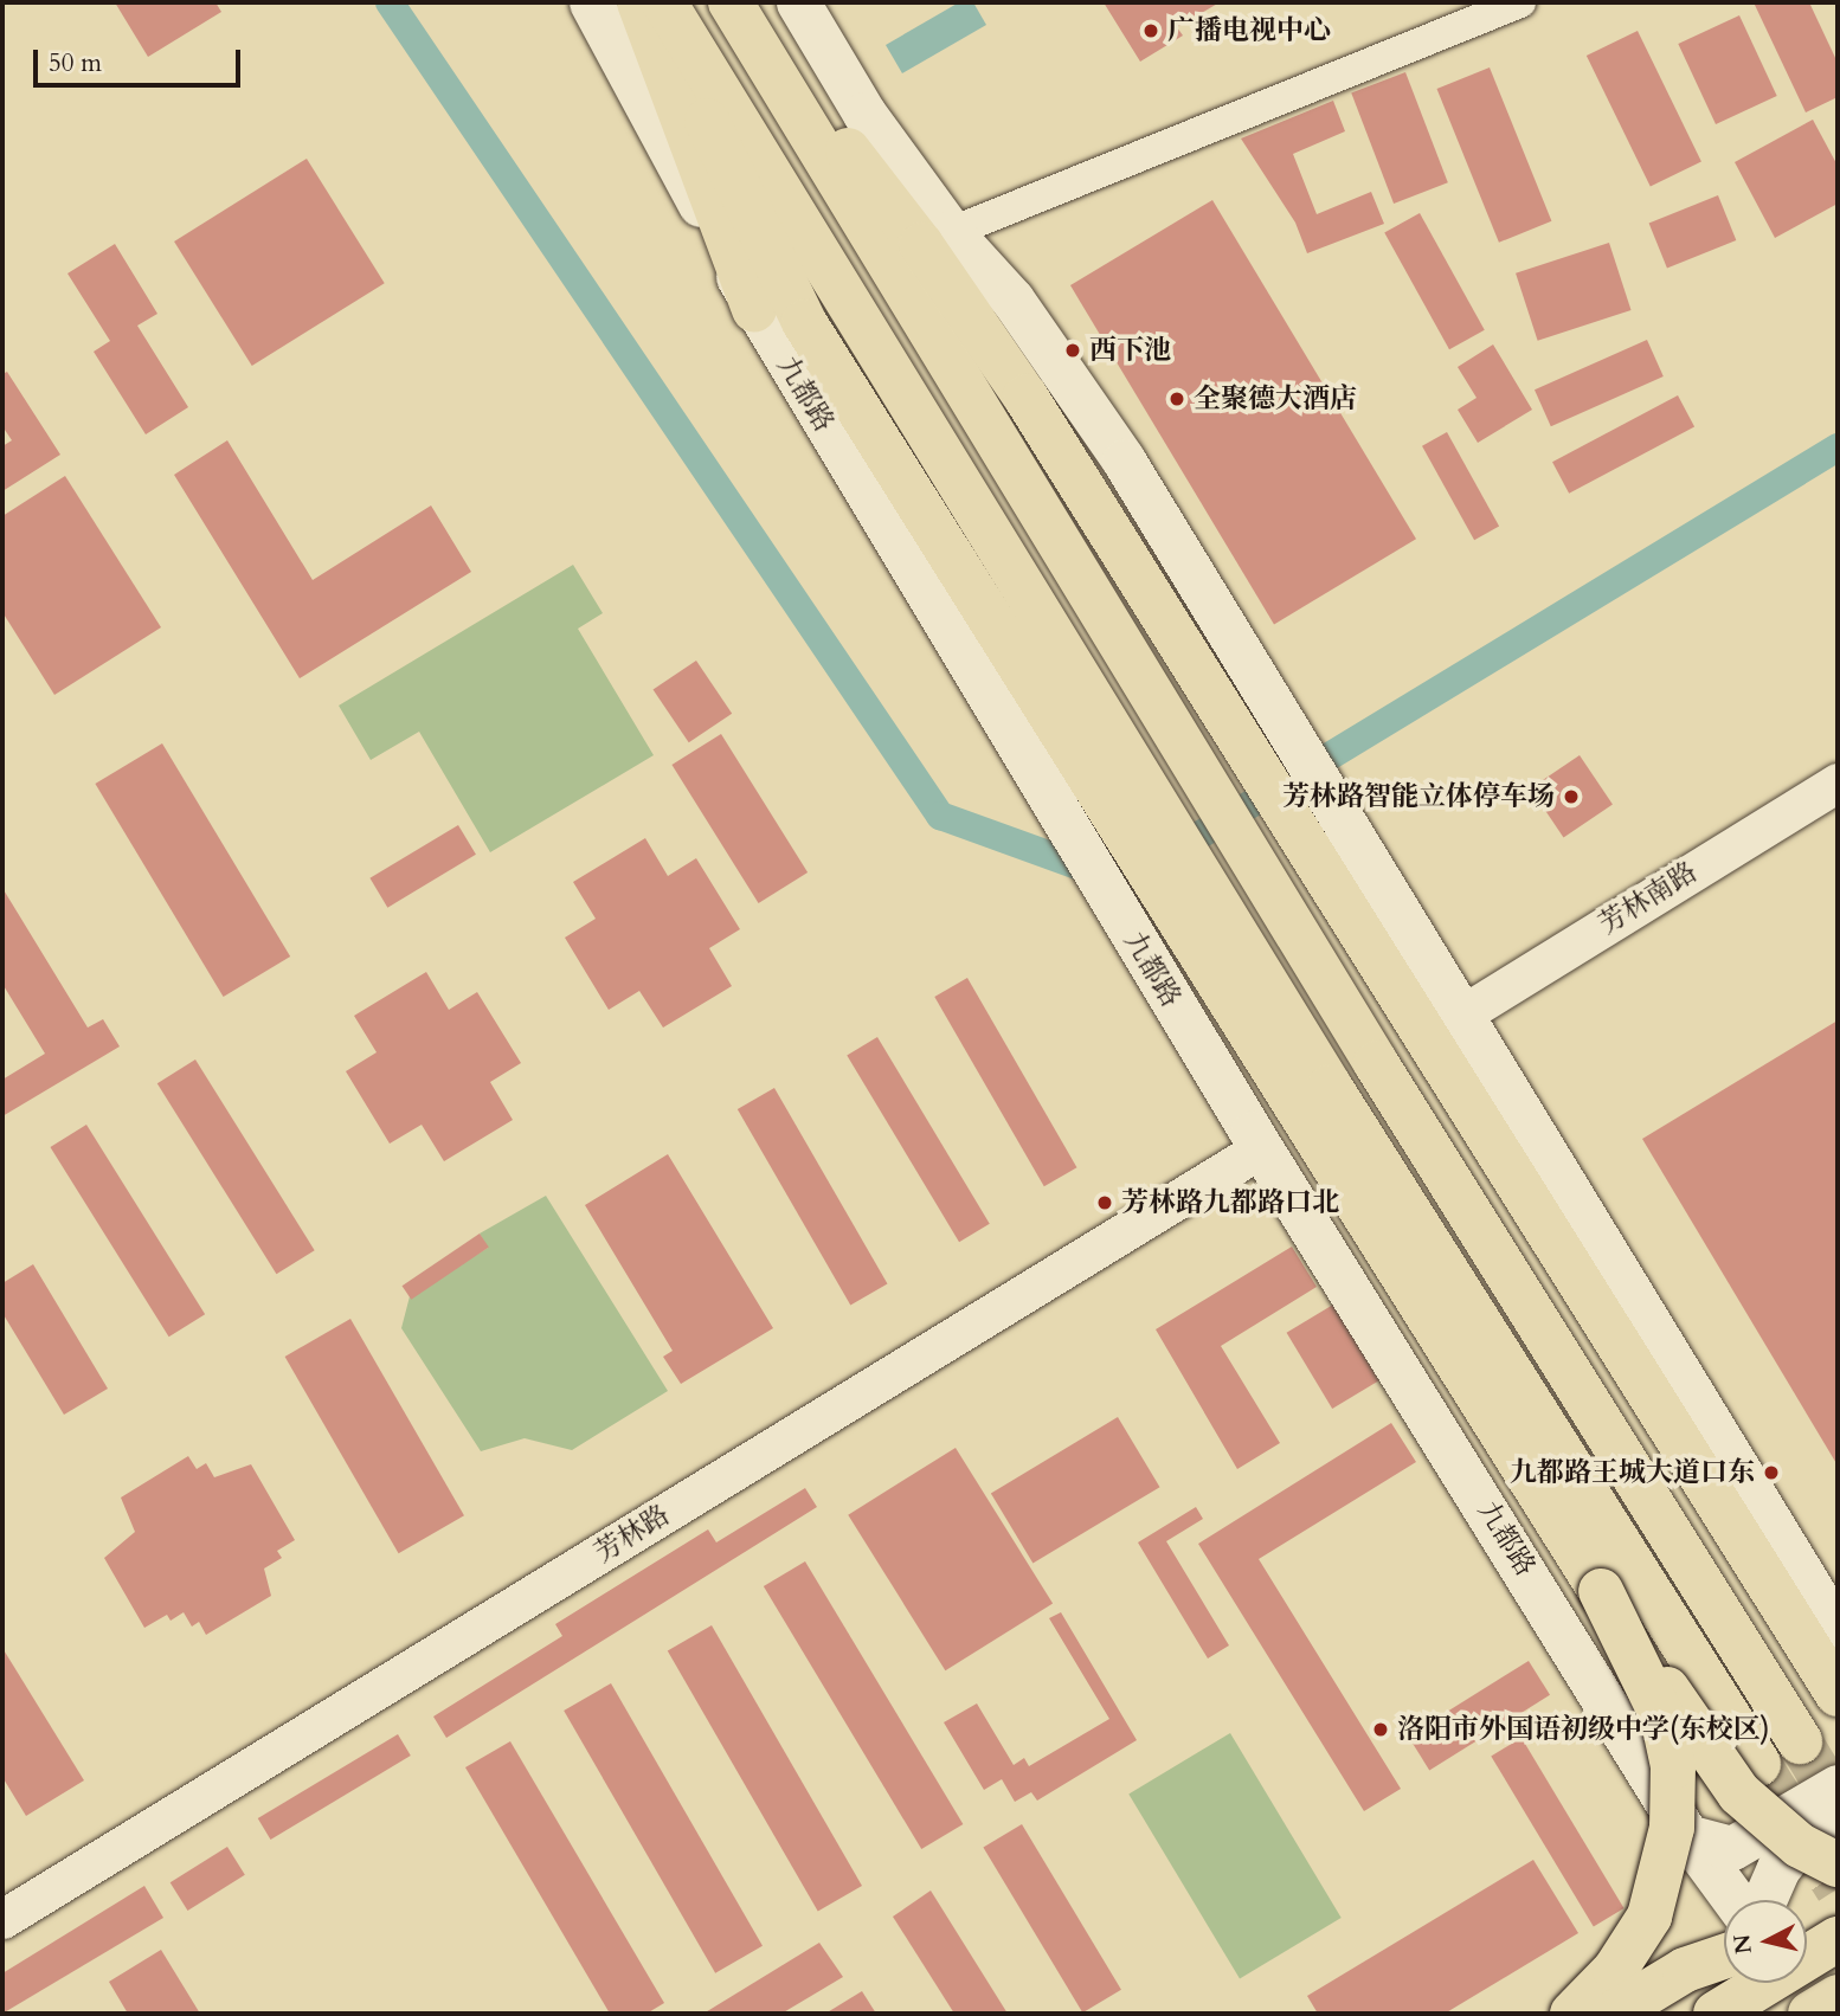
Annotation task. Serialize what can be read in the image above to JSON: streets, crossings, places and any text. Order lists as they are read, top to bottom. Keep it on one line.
{"streets":{"main road":["九都路"],"street":["芳林南路","芳林路"]},"crossings":[["九都路","芳林路"]],"places":["广播电视中心","西下池","全聚德大酒店","芳林路智能立体停车场","芳林路九都路口北","九都路王城大道口东","洛阳市外国语初级中学(东校区)"],"scale_bar":"50 m","north":"left"}
